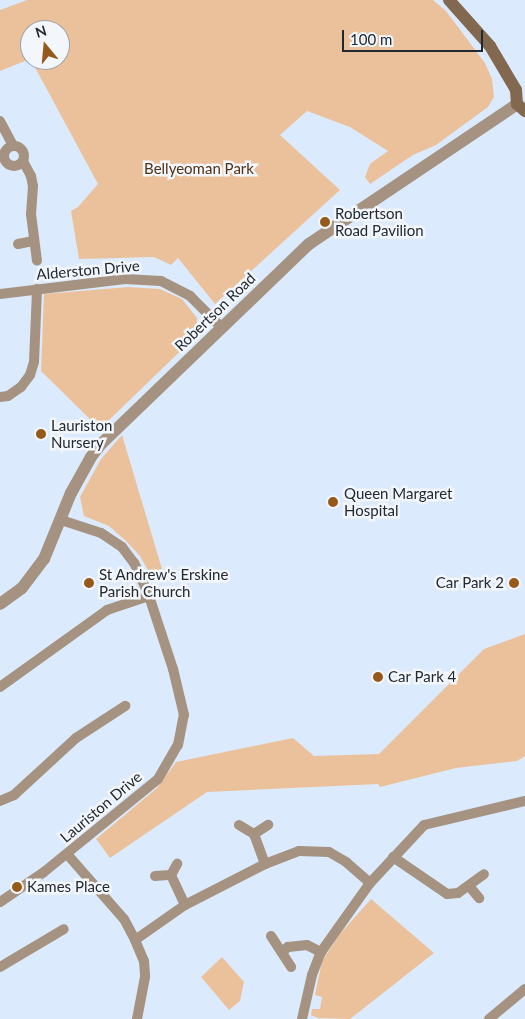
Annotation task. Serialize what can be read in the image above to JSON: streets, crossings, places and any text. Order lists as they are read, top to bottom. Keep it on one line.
{"streets":{"street":["Alderston Drive","Robertson Road","Lauriston Drive"]},"crossings":[["Alderston Drive","Robertson Road"],["Robertson Road","Lauriston Drive"]],"parks":["Bellyeoman Park"],"places":["Robertson Road Pavilion","Lauriston Nursery","Queen Margaret Hospital","St Andrew's Erskine Parish Church","Car Park 2","Car Park 4","Kames Place"],"scale_bar":"100 m","north":"top"}
